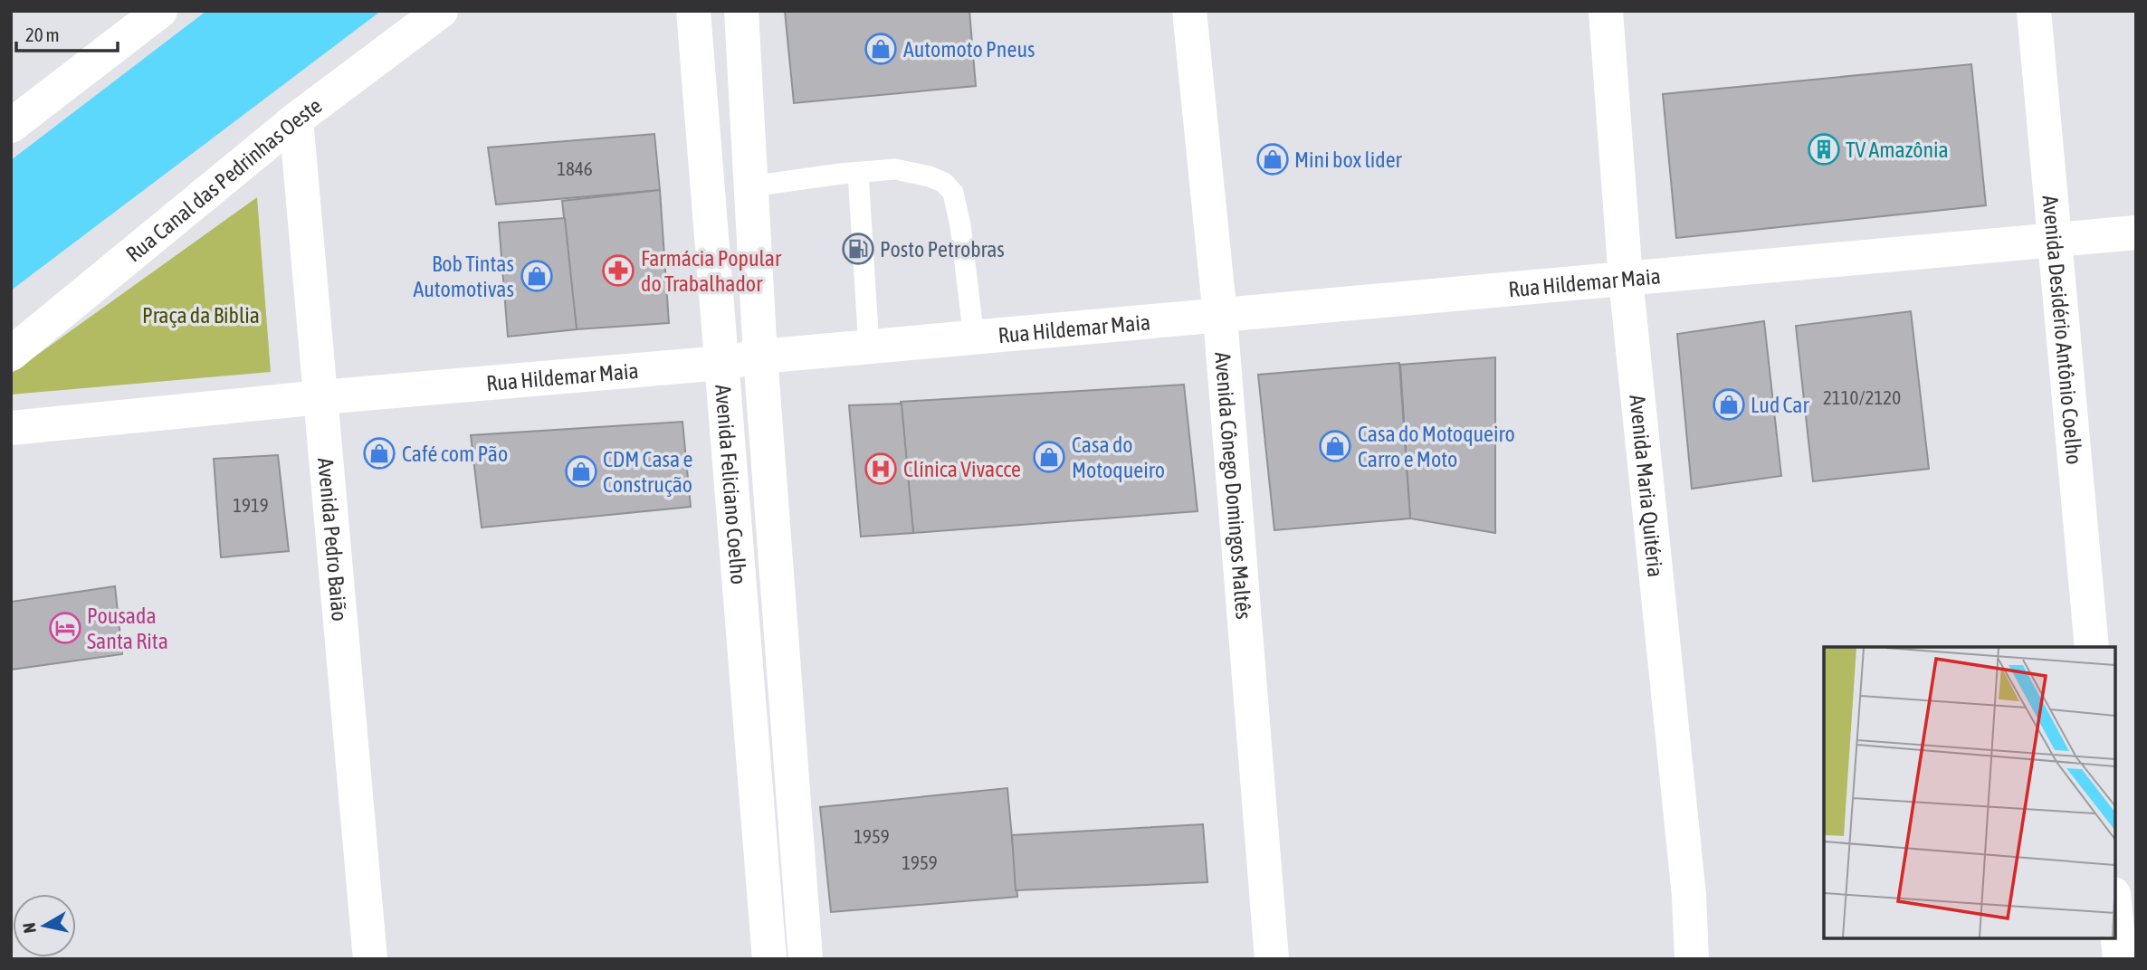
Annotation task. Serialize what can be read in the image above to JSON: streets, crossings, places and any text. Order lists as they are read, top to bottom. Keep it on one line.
{"streets":{"street":["Rua Canal das Pedrinhas Oeste","Rua Hildemar Maia","Avenida Desidério Antônio Coelho","Avenida Feliciano Coelho","Avenida Cônego Domingos Maltês","Avenida Maria Quitéria","Avenida Pedro Baião"]},"crossings":[["Rua Canal das Pedrinhas Oeste","Avenida Pedro Baião"],["Rua Hildemar Maia","Avenida Desidério Antônio Coelho"],["Rua Hildemar Maia","Avenida Feliciano Coelho"],["Rua Hildemar Maia","Avenida Cônego Domingos Maltês"],["Rua Hildemar Maia","Avenida Maria Quitéria"],["Rua Hildemar Maia","Avenida Pedro Baião"]],"parks":["Praça da Biblia"],"places":{"shop":["Automoto Pneus","Mini box lider","Bob Tintas Automotivas","Lud Car","Casa do Motoqueiro Carro e Moto","Café com Pão","Casa do Motoqueiro","CDM Casa e Construção"],"building":["TV Amazônia"],"fuel station":["Posto Petrobras"],"pharmacy":["Farmácia Popular do Trabalhador"],"hospital":["Clínica Vivacce"],"hotel":["Pousada Santa Rita"]},"house_numbers":["1846","2110/2120","1919","1959","1959"],"scale_bar":"20 m","north":"left"}
